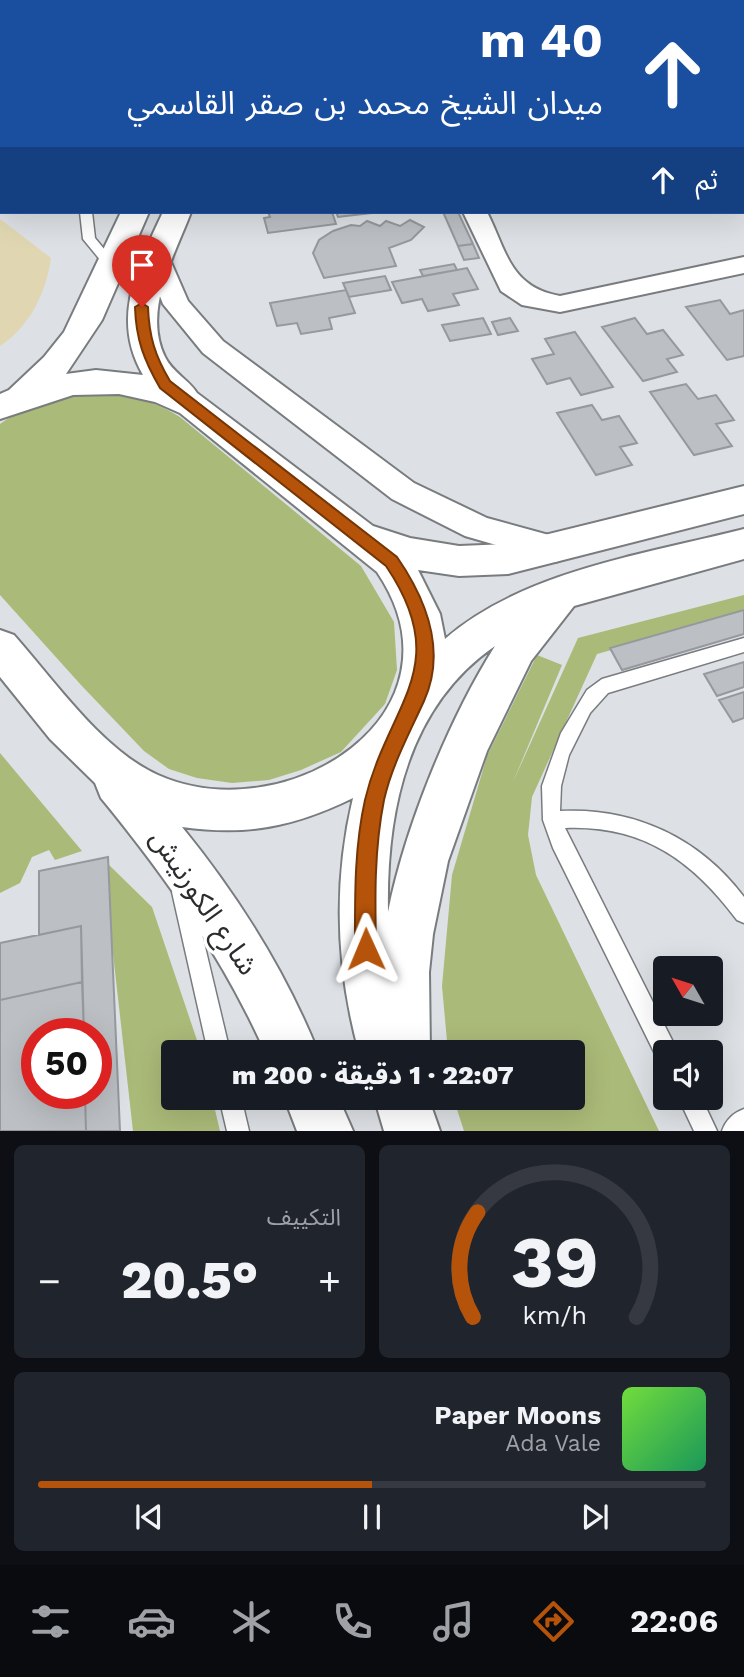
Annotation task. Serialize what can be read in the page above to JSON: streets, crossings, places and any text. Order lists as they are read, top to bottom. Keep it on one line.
{"streets":{"main road":["شارع الكورنيش"]},"north":"top left","page":{"turn":["40 m","ميدان الشيخ محمد بن صقر القاسمي"],"then":"ثم","limit":"50","trip":"22:07 · 1 دقيقة · 200 m","tile":"التكييف","heat":["−","20.5°","+"],"song":["Paper Moons","Ada Vale"],"tabs":"22:06","gauge":["39","km/h"]}}
